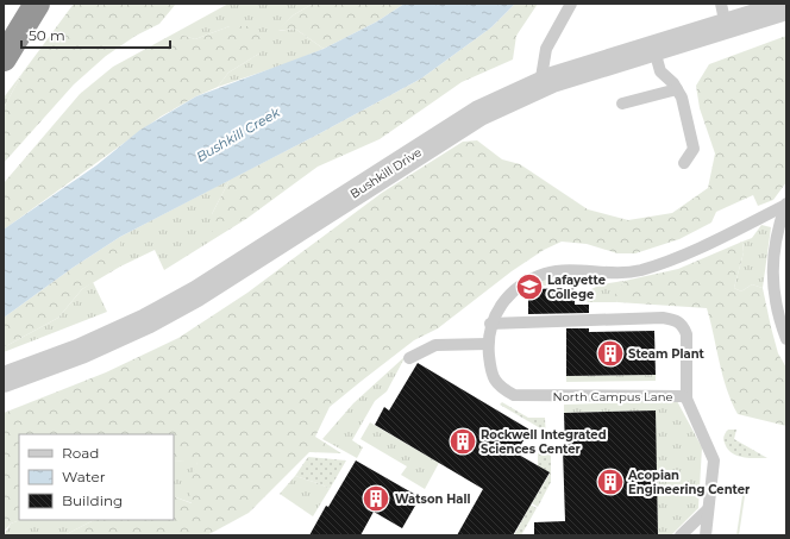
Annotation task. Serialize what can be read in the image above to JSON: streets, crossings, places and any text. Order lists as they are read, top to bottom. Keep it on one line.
{"streets":{"street":["Bushkill Drive"],"lane":["North Campus Lane"]},"water":["Bushkill Creek"],"places":{"school or university":["Lafayette College"],"building":["Steam Plant","Rockwell Integrated Sciences Center","Acopian Engineering Center","Watson Hall"]},"legend":["Road","Water","Building"],"scale_bar":"50 m"}
